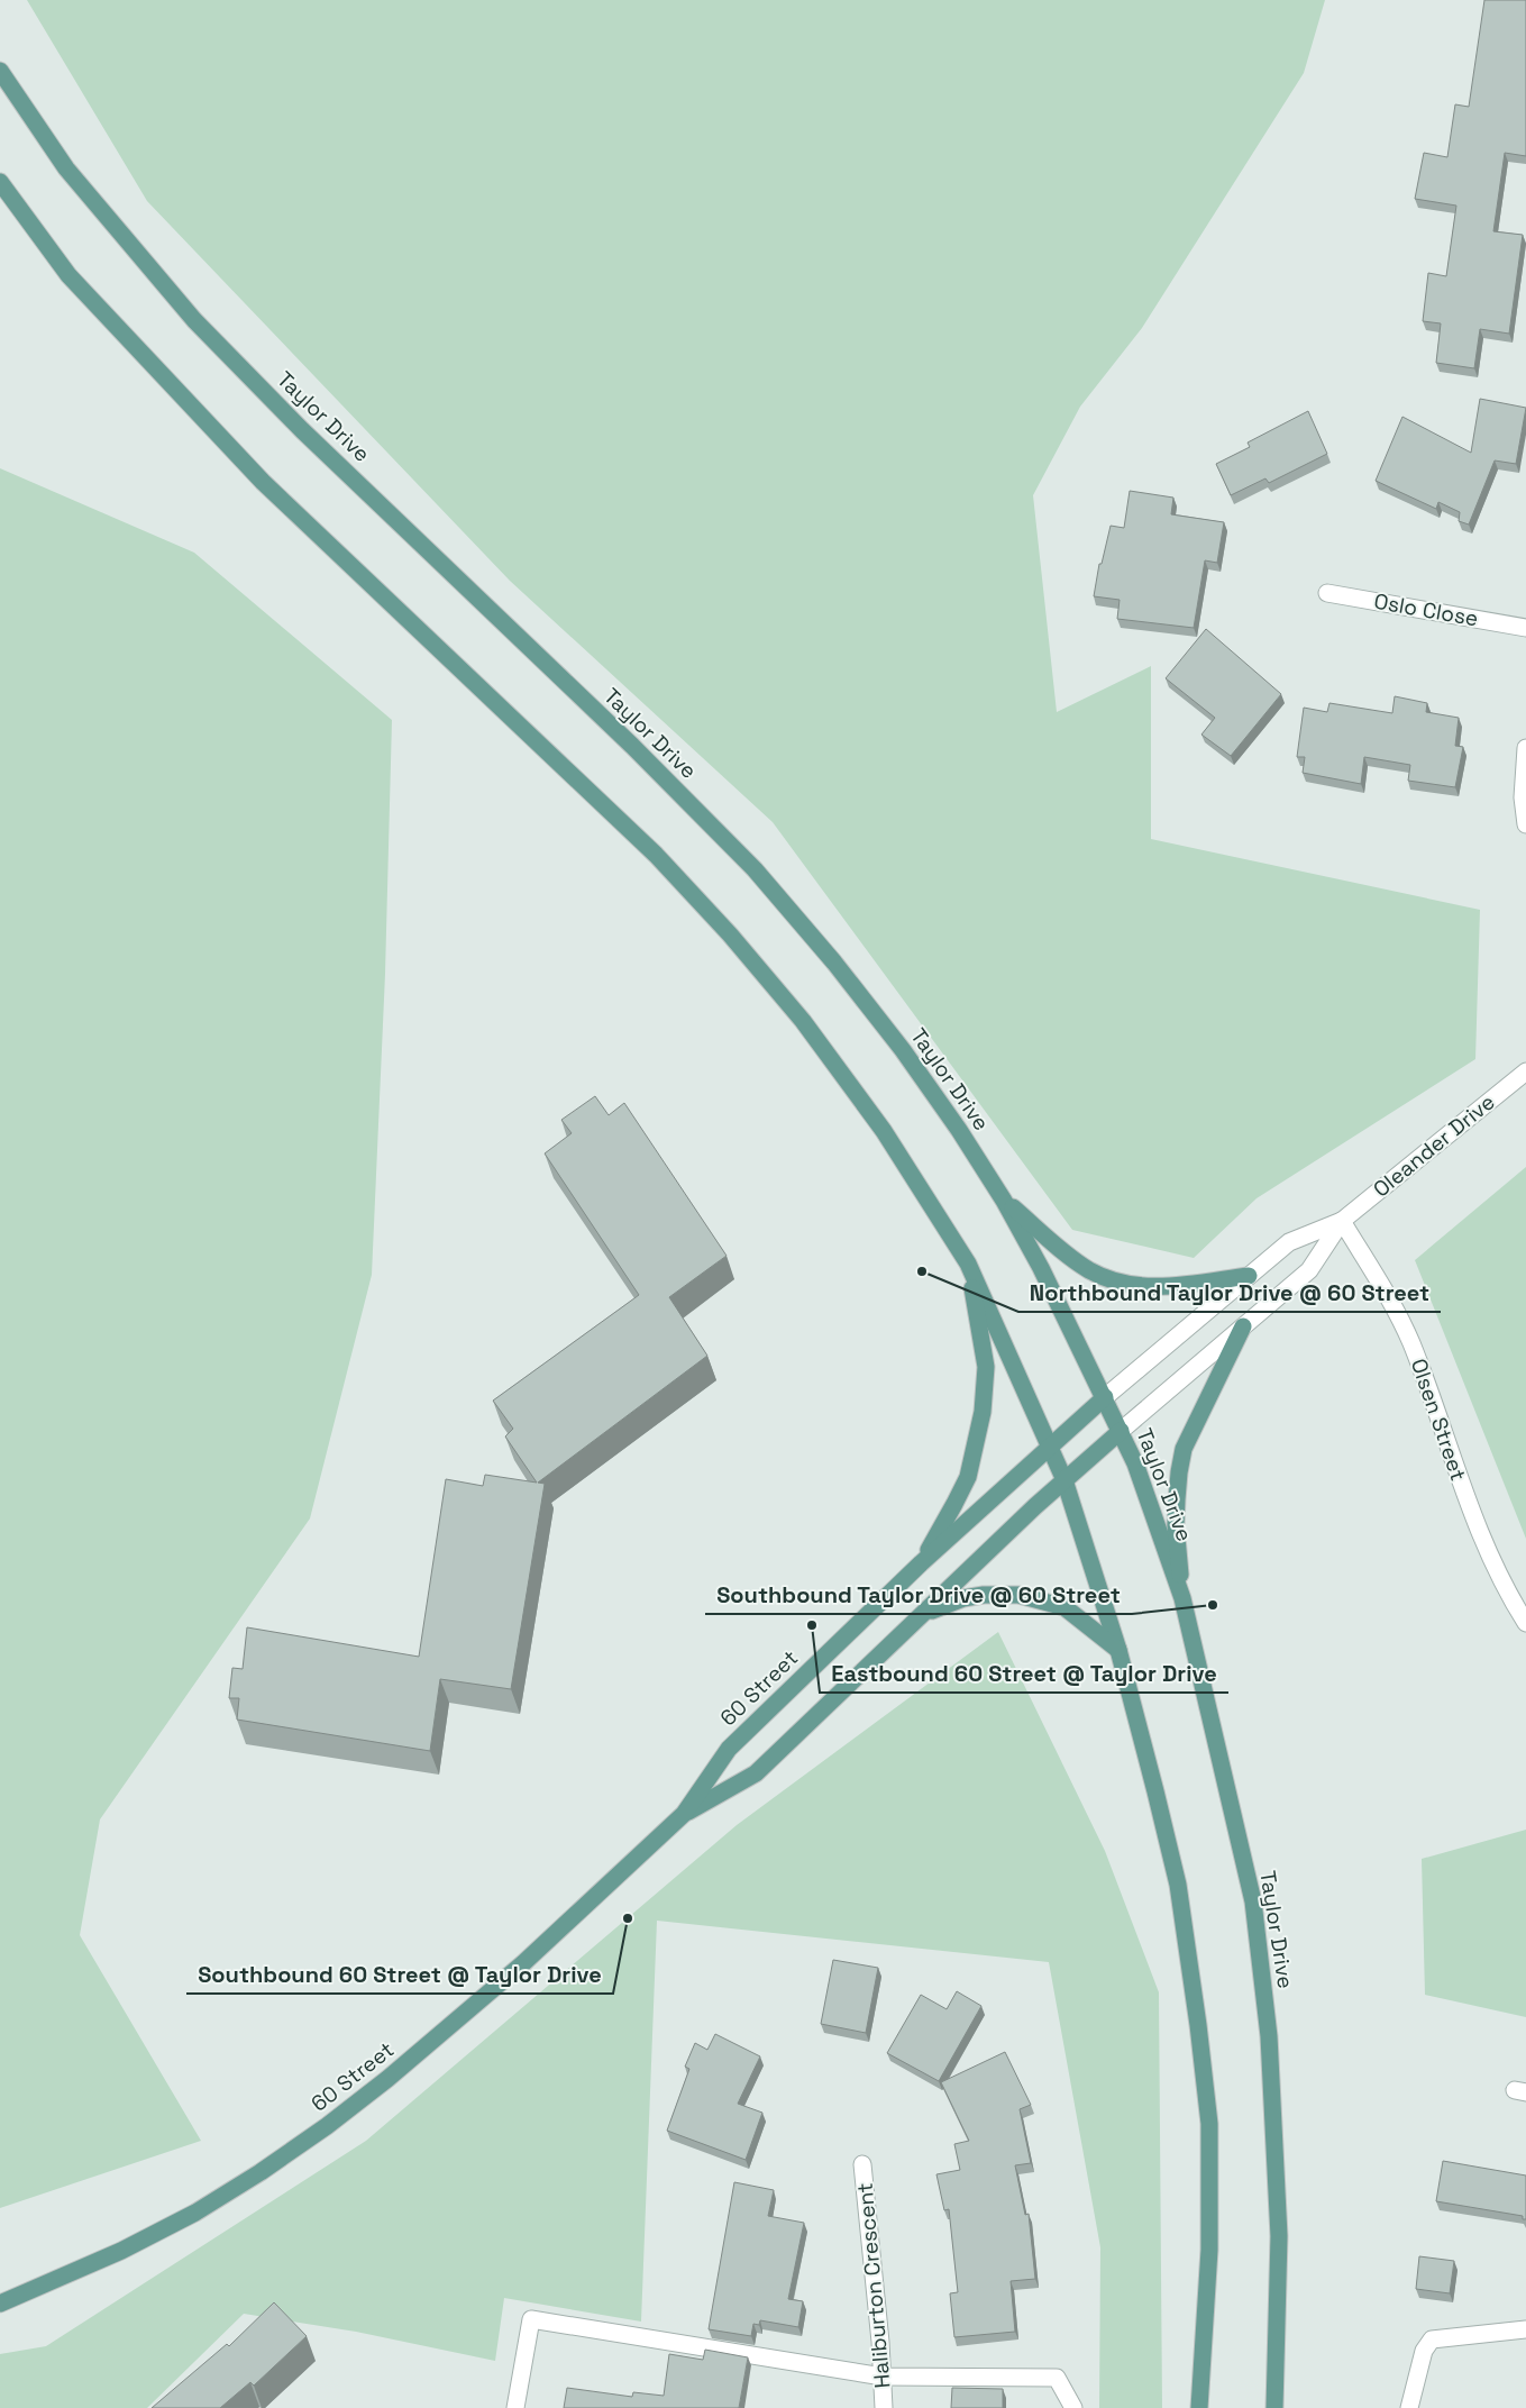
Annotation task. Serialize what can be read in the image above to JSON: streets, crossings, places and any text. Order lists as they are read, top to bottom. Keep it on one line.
{"streets":{"main road":["Taylor Drive","60 Street"],"street":["Oslo Close","Oleander Drive","Olsen Street","Haliburton Crescent"]},"crossings":[["Taylor Drive","Oleander Drive"],["Taylor Drive","60 Street"],["Oleander Drive","Olsen Street"],["Oleander Drive","60 Street"]],"places":["Northbound Taylor Drive @ 60 Street","Southbound Taylor Drive @ 60 Street","Eastbound 60 Street @ Taylor Drive","Southbound 60 Street @ Taylor Drive"]}
